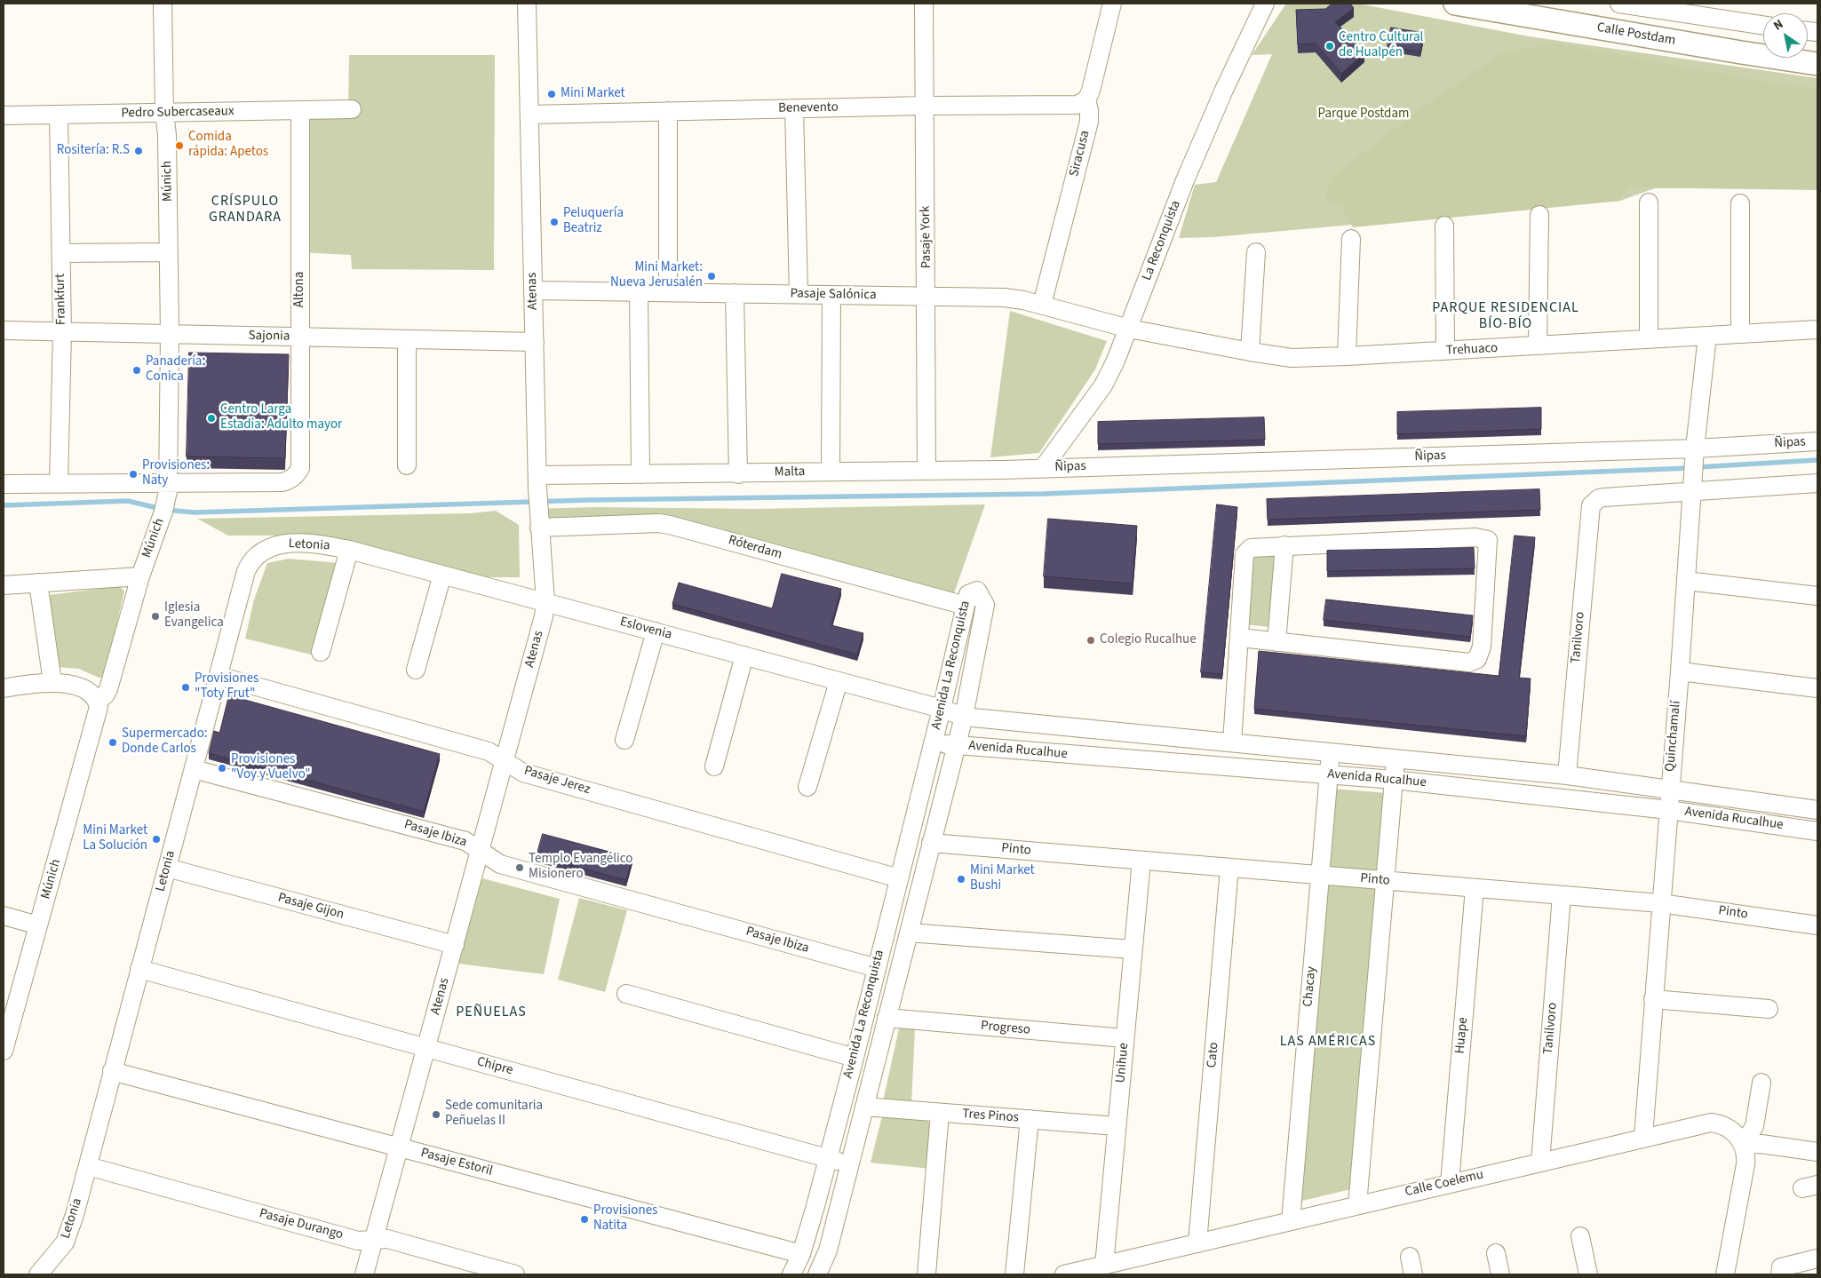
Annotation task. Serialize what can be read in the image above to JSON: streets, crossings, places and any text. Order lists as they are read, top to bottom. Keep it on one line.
{"streets":{"main road":["Calle Postdam"],"street":["Benevento","Pedro Subercaseaux","Siracusa","Múnich","Pasaje York","La Reconquista","Altona","Atenas","Pasaje Salónica","Frankfurt","Sajonia","Trehuaco","Ñipas","Malta","Letonia","Róterdam","Eslovenia","Tanilvoro","Avenida La Reconquista","Quinchamalí","Avenida Rucalhue","Pasaje Jerez","Pasaje Ibiza","Pinto","Pasaje Gijon","Chacay","Progreso","Huape","Cato","Unihue","Chipre","Tres Pinos","Pasaje Estoril","Calle Coelemu","Pasaje Durango"]},"crossings":[["Benevento","Siracusa"],["Benevento","Pasaje York"],["Benevento","Atenas"],["Pedro Subercaseaux","Múnich"],["Pedro Subercaseaux","Altona"],["Pedro Subercaseaux","Frankfurt"],["Siracusa","Pasaje Salónica"],["Múnich","Altona"],["Múnich","Sajonia"],["Pasaje York","Pasaje Salónica"],["Pasaje York","Malta"],["La Reconquista","Pasaje Salónica"],["La Reconquista","Trehuaco"],["La Reconquista","Ñipas"],["La Reconquista","Malta"],["Altona","Sajonia"],["Atenas","Pasaje Salónica"],["Atenas","Sajonia"],["Atenas","Malta"],["Atenas","Róterdam"],["Atenas","Eslovenia"],["Atenas","Pasaje Jerez"],["Atenas","Pasaje Ibiza"],["Atenas","Pasaje Gijon"],["Atenas","Chipre"],["Atenas","Pasaje Estoril"],["Atenas","Pasaje Durango"],["Pasaje Salónica","Trehuaco"],["Frankfurt","Sajonia"],["Trehuaco","Quinchamalí"],["Ñipas","Malta"],["Ñipas","Quinchamalí"],["Letonia","Eslovenia"],["Letonia","Pasaje Jerez"],["Letonia","Pasaje Ibiza"],["Letonia","Pasaje Gijon"],["Letonia","Chipre"],["Letonia","Pasaje Estoril"],["Letonia","Pasaje Durango"],["Róterdam","Avenida La Reconquista"],["Eslovenia","Avenida La Reconquista"],["Eslovenia","Avenida Rucalhue"],["Tanilvoro","Quinchamalí"],["Tanilvoro","Avenida Rucalhue"],["Tanilvoro","Pinto"],["Tanilvoro","Calle Coelemu"],["Avenida La Reconquista","Avenida Rucalhue"],["Avenida La Reconquista","Pasaje Jerez"],["Avenida La Reconquista","Pasaje Ibiza"],["Avenida La Reconquista","Pinto"],["Avenida La Reconquista","Progreso"],["Avenida La Reconquista","Chipre"],["Avenida La Reconquista","Tres Pinos"],["Avenida La Reconquista","Pasaje Estoril"],["Quinchamalí","Avenida Rucalhue"],["Quinchamalí","Pinto"],["Quinchamalí","Calle Coelemu"],["Avenida Rucalhue","Chacay"],["Pinto","Chacay"],["Pinto","Huape"],["Pinto","Cato"],["Pinto","Unihue"],["Chacay","Calle Coelemu"],["Progreso","Unihue"],["Huape","Calle Coelemu"],["Cato","Calle Coelemu"],["Unihue","Tres Pinos"],["Unihue","Calle Coelemu"]],"districts":["CRÍSPULO GRANDARA","PARQUE RESIDENCIAL BÍO-BÍO","PEÑUELAS","LAS AMÉRICAS"],"parks":["Parque Postdam"],"places":["Centro Cultural de Hualpén","Mini Market","Comida rápida: Apetos","Rositería: R.S","Peluquería Beatriz","Mini Market: Nueva Jerusalén","Panadería: Conica","Centro Larga Estadia: Adulto mayor","Provisiones: Naty","Iglesia Evangelica","Colegio Rucalhue","Provisiones \"Toty Frut\"","Supermercado: Donde Carlos","Provisiones \"Voy y Vuelvo\"","Mini Market La Solución","Templo Evangélico Misionero","Mini Market Bushi","Sede comunitaria Peñuelas II","Provisiones Natita"],"north":"top left"}
